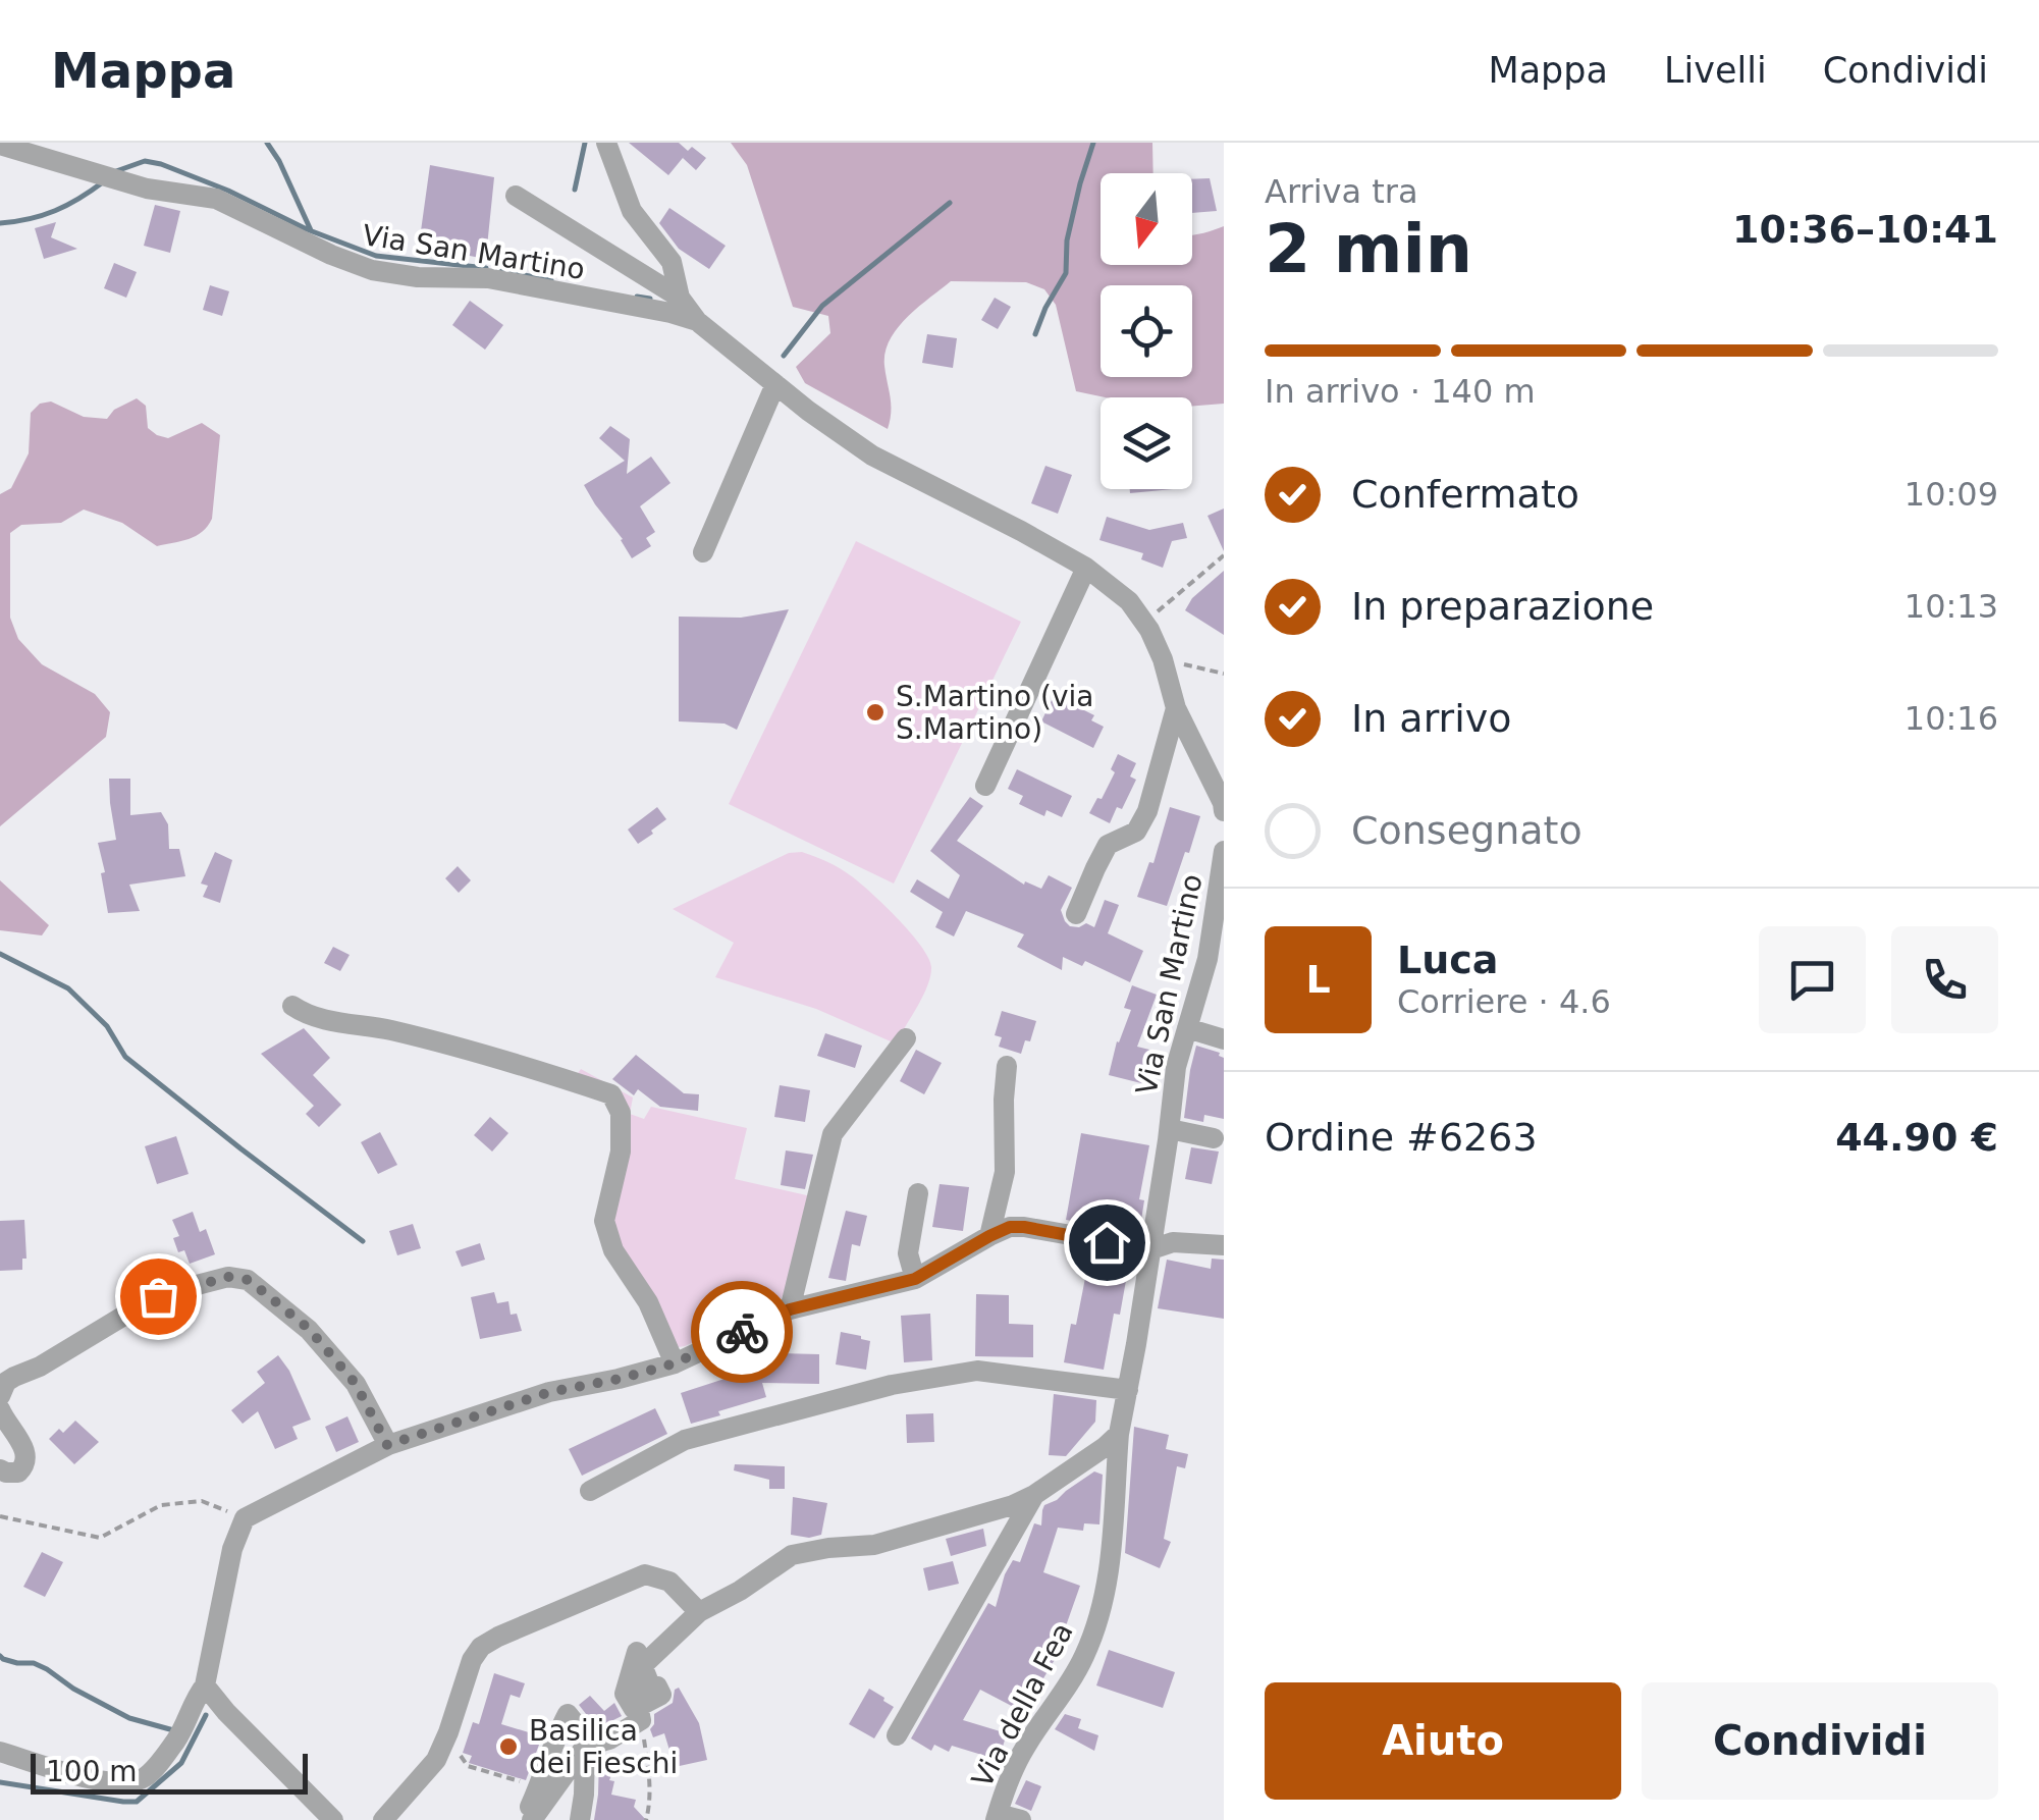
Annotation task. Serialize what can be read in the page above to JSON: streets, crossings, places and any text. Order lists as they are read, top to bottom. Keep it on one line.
{"streets":{"street":["Via San Martino","Via della Fea"]},"crossings":[["Via San Martino","Via della Fea"]],"places":["S.Martino (via S.Martino)","Basilica dei Fieschi"],"scale_bar":"100 m","north":"bottom","page":{"header":"Mappa","nav":["Mappa","Livelli","Condividi"],"heading":["2 min","Arriva tra","10:36–10:41"],"panel":["Luca","Corriere · 4.6","Ordine #6263","44.90 €"],"bar":"In arrivo · 140 m","list":[["Confermato","10:09"],["In preparazione","10:13"],["In arrivo","10:16"],"Consegnato"],"round":"L","buttons":["Aiuto","Condividi"],"scale":"100 m"}}
